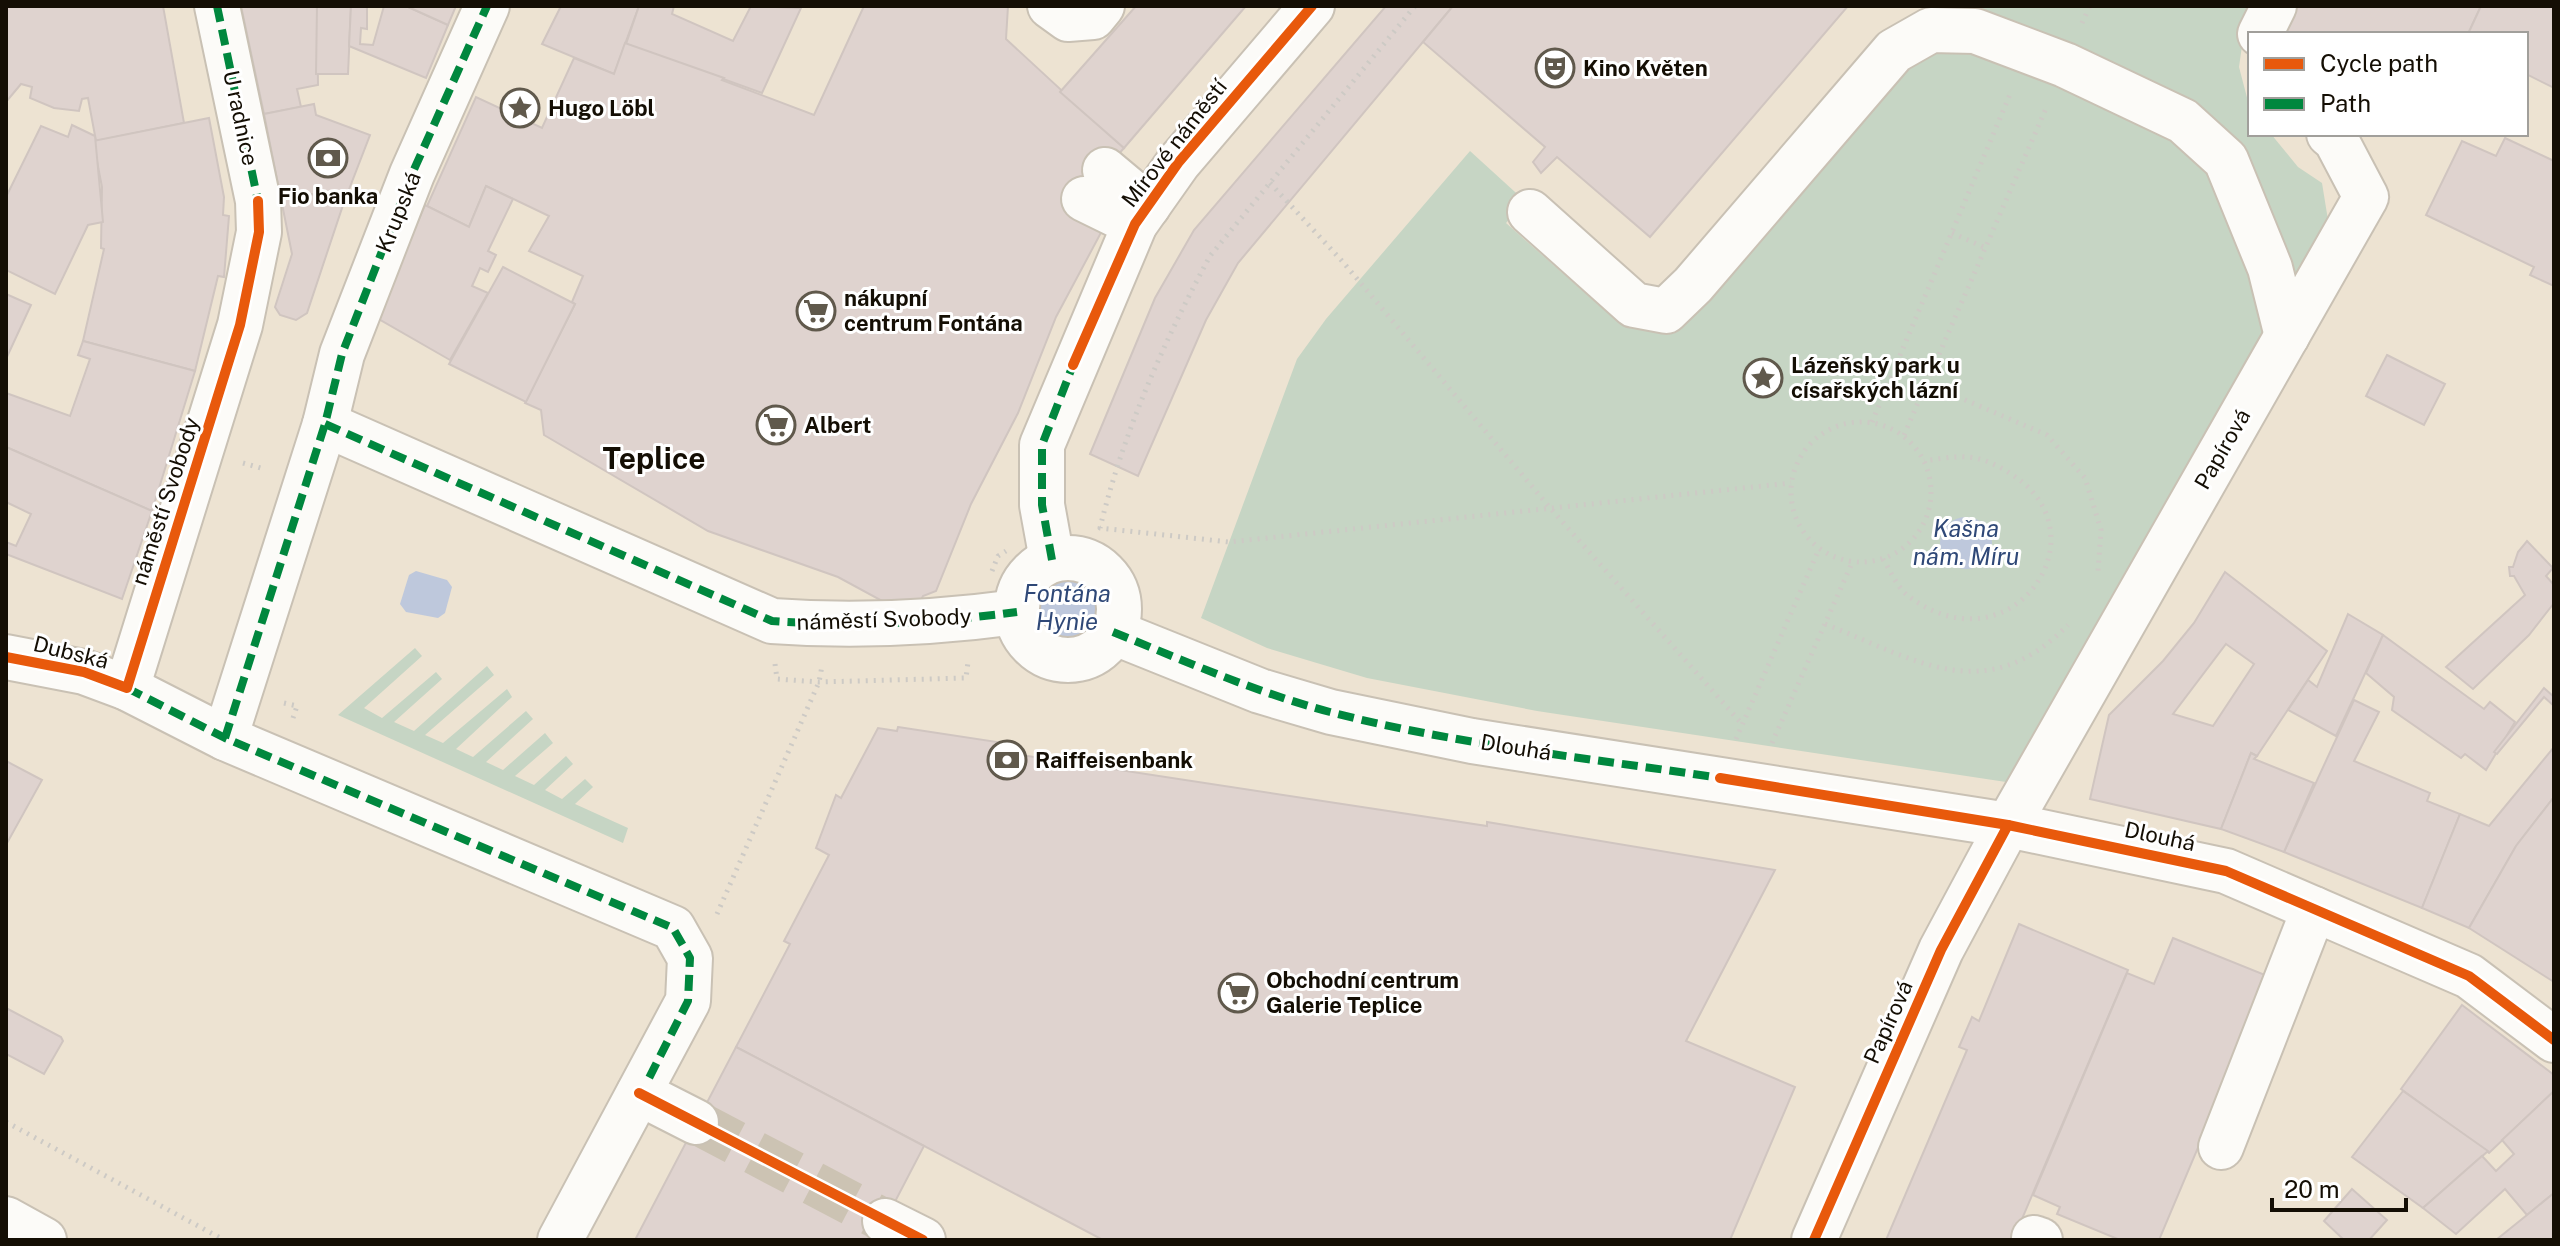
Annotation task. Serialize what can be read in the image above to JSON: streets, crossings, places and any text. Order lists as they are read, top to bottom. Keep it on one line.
{"streets":{"street":["U radnice","Mírové náměstí","Krupská","Papírová","náměstí Svobody","Dubská","Dlouhá"]},"crossings":[["U radnice","náměstí Svobody"],["Mírové náměstí","náměstí Svobody"],["Mírové náměstí","Dlouhá"],["Krupská","náměstí Svobody"],["Papírová","Dlouhá"],["náměstí Svobody","Dubská"],["náměstí Svobody","Dlouhá"]],"districts":["Teplice"],"water":["Kašna nám. Míru","Fontána Hynie"],"places":{"theatre":["Kino Květen"],"place":["Hugo Löbl","Lázeňský park u císařských lázní"],"bank":["Fio banka","Raiffeisenbank"],"supermarket":["nákupní centrum Fontána","Albert","Obchodní centrum Galerie Teplice"]},"legend":["Cycle path","Path"],"scale_bar":"20 m"}
